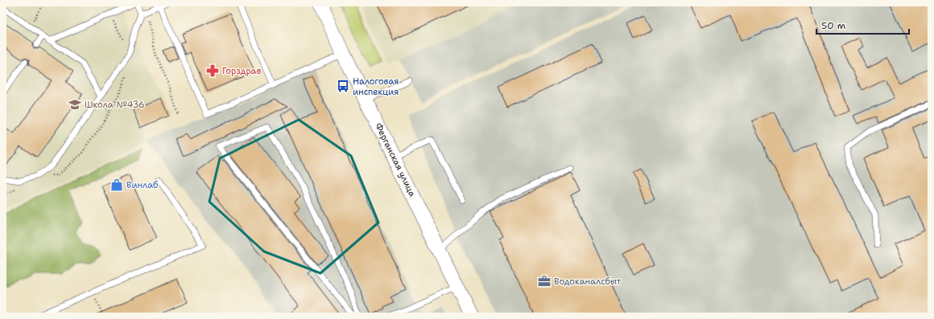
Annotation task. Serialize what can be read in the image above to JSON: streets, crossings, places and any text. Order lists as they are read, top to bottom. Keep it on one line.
{"streets":{"street":["Ферганская улица"]},"places":{"pharmacy":["Горздрав"],"bus stop":["Налоговая инспекция"],"school or university":["Школа №436"],"shop":["Винлаб"],"office":["Водоканалсбыт"]},"scale_bar":"50 m"}
